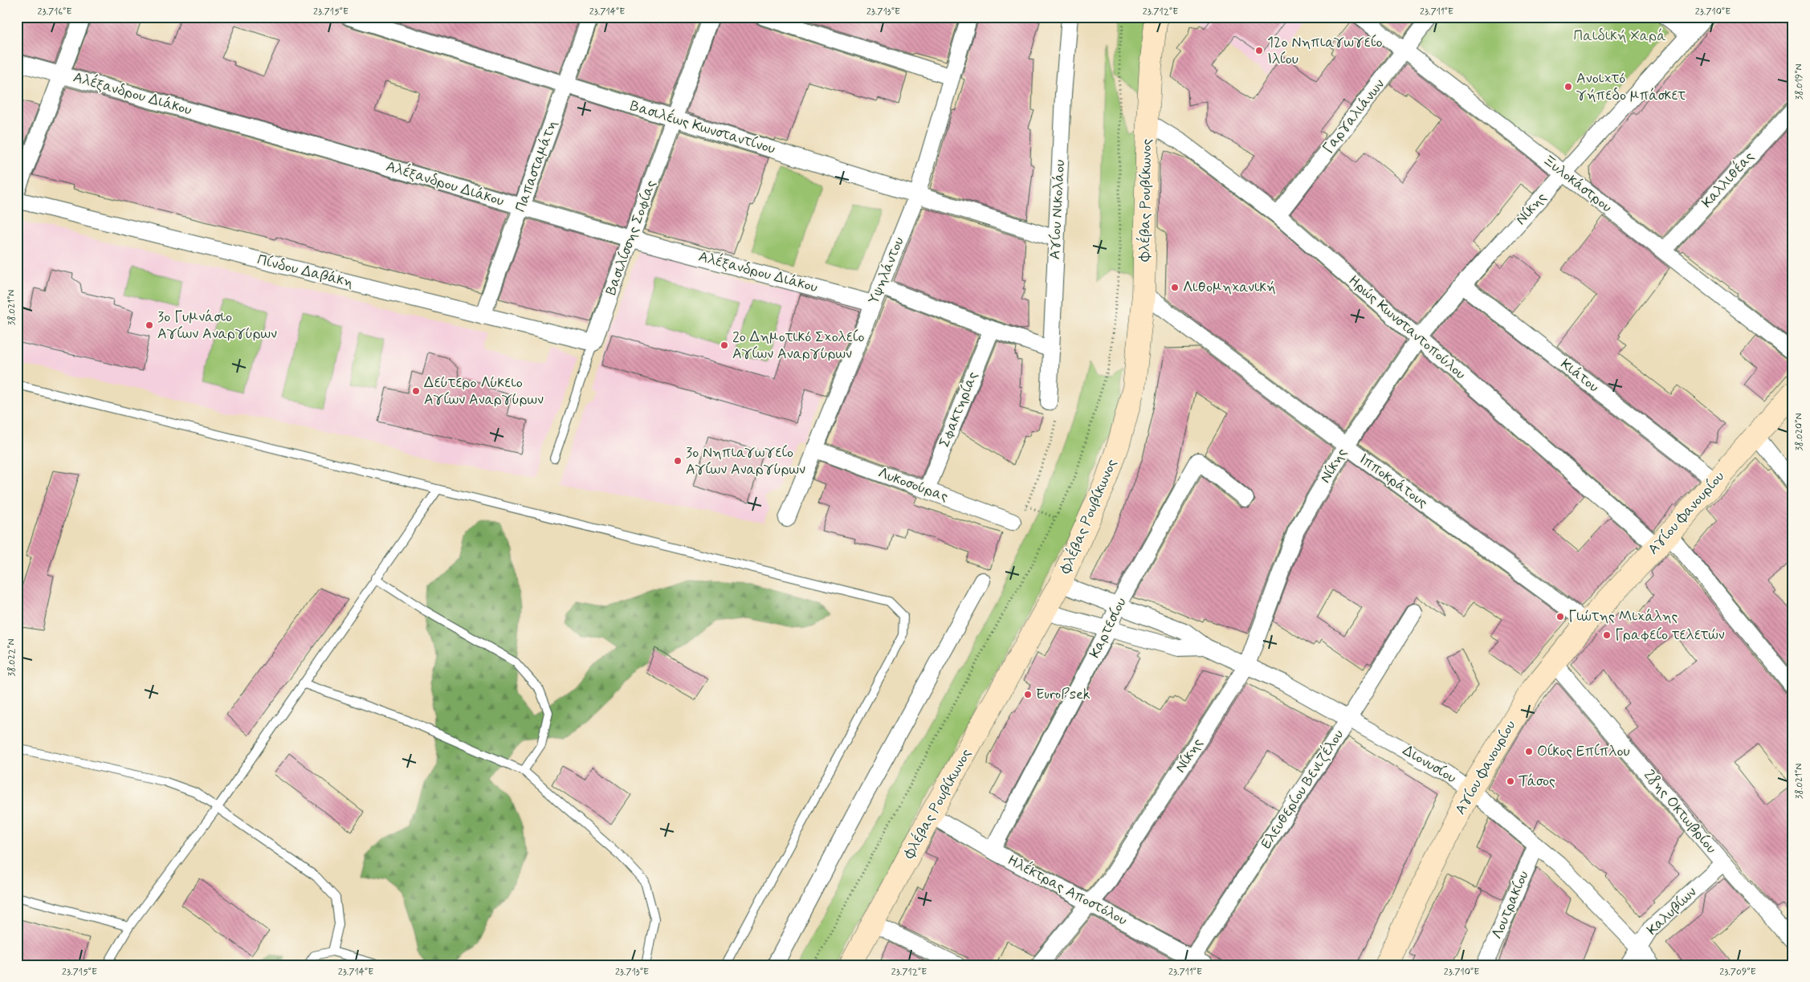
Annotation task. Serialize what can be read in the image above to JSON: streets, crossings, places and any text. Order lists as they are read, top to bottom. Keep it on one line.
{"streets":{"street":["Αλέξανδρου Διάκου","Γαργαλιάνων","Βασιλέως Κωνσταντίνου","Παπασταμάτη","Καλλιθέας","Ξυλοκάστρου","Φλέβας Ρουβίκωνος","Νίκης","Αγίου Νικολάου","Βασιλίσσης Σοφίας","Υψηλάντου","Πίνδου Δαβάκη","Ηρώς Κωνσταντοπούλου","Κιάτου","Σφακτηρίας","Ιπποκράτους","Λυκοσούρας","Αγίου Φανουρίου","Καρτεσίου","Διονυσίου","Ελευθερίου Βενιζέλου","28ης Οκτωβρίου","Ηλέκτρας Αποστόλου","Λουτρακίου","Καλυβίων"]},"crossings":[["Αλέξανδρου Διάκου","Παπασταμάτη"],["Αλέξανδρου Διάκου","Βασιλίσσης Σοφίας"],["Αλέξανδρου Διάκου","Υψηλάντου"],["Γαργαλιάνων","Ξυλοκάστρου"],["Γαργαλιάνων","Ηρώς Κωνσταντοπούλου"],["Βασιλέως Κωνσταντίνου","Παπασταμάτη"],["Βασιλέως Κωνσταντίνου","Αγίου Νικολάου"],["Βασιλέως Κωνσταντίνου","Βασιλίσσης Σοφίας"],["Βασιλέως Κωνσταντίνου","Υψηλάντου"],["Παπασταμάτη","Πίνδου Δαβάκη"],["Καλλιθέας","Ξυλοκάστρου"],["Ξυλοκάστρου","Νίκης"],["Φλέβας Ρουβίκωνος","Ηρώς Κωνσταντοπούλου"],["Φλέβας Ρουβίκωνος","Ιπποκράτους"],["Φλέβας Ρουβίκωνος","Διονυσίου"],["Φλέβας Ρουβίκωνος","Ηλέκτρας Αποστόλου"],["Νίκης","Ηρώς Κωνσταντοπούλου"],["Νίκης","Κιάτου"],["Νίκης","Ιπποκράτους"],["Νίκης","Διονυσίου"],["Νίκης","Ηλέκτρας Αποστόλου"],["Βασιλίσσης Σοφίας","Πίνδου Δαβάκη"],["Υψηλάντου","Λυκοσούρας"],["Ηρώς Κωνσταντοπούλου","Αγίου Φανουρίου"],["Κιάτου","Αγίου Φανουρίου"],["Σφακτηρίας","Λυκοσούρας"],["Ιπποκράτους","Αγίου Φανουρίου"],["Αγίου Φανουρίου","Διονυσίου"],["Αγίου Φανουρίου","28ης Οκτωβρίου"],["Καρτεσίου","Διονυσίου"],["Καρτεσίου","Ηλέκτρας Αποστόλου"],["Διονυσίου","Ελευθερίου Βενιζέλου"],["Διονυσίου","Λουτρακίου"],["Διονυσίου","Καλυβίων"],["Ελευθερίου Βενιζέλου","Ηλέκτρας Αποστόλου"],["28ης Οκτωβρίου","Καλυβίων"]],"parks":["Παιδική Χαρά"],"places":["12ο Νηπιαγωγείο Ιλίου","Ανοιχτό γήπεδο μπάσκετ","Λιθομηχανική","3ο Γυμνάσιο Αγίων Αναργύρων","2ο Δημοτικό Σχολείο Αγίων Αναργύρων","Δεύτερο Λύκειο Αγίων Αναργύρων","3ο Νηπιαγωγείο Αγίων Αναργύρων","Γιώτης Μιχάλης","Γραφείο τελετών","EuroPsek","Οίκος Επίπλου","Τάσος"],"coordinates":["23.716°E","23.715°E","23.714°E","23.713°E","23.712°E","23.711°E","23.710°E","38.019°N","38.021°N","38.020°N","38.022°N","23.709°E"]}
